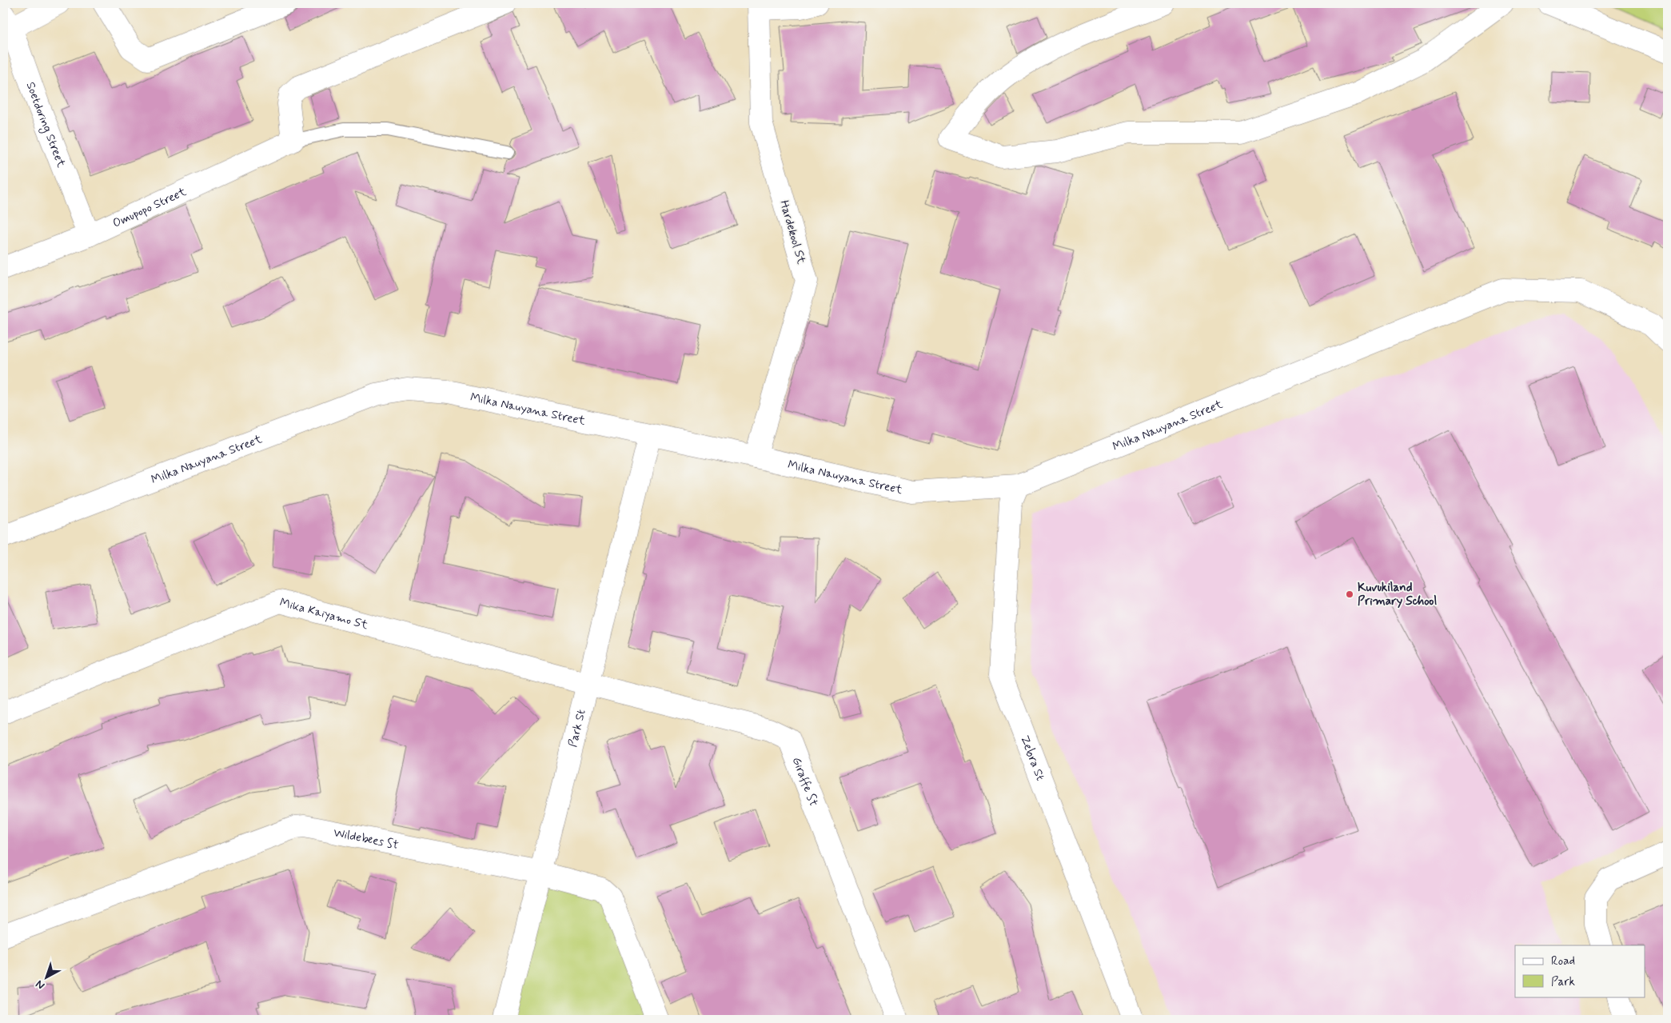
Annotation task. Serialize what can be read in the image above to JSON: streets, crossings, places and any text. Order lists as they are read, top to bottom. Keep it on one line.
{"streets":{"street":["Soetdoring Street","Omupopo Street","Hardekool St","Milka Nauyana Street","Mika Kaiyamo St","Park St","Zebra St","Giraffe St","Wildebees St"]},"crossings":[["Soetdoring Street","Omupopo Street"],["Hardekool St","Milka Nauyana Street"],["Milka Nauyana Street","Park St"],["Milka Nauyana Street","Zebra St"],["Mika Kaiyamo St","Park St"],["Mika Kaiyamo St","Giraffe St"],["Park St","Giraffe St"],["Park St","Wildebees St"]],"places":["Kuvukiland Primary School"],"legend":["Road","Park"],"north":"bottom left"}
